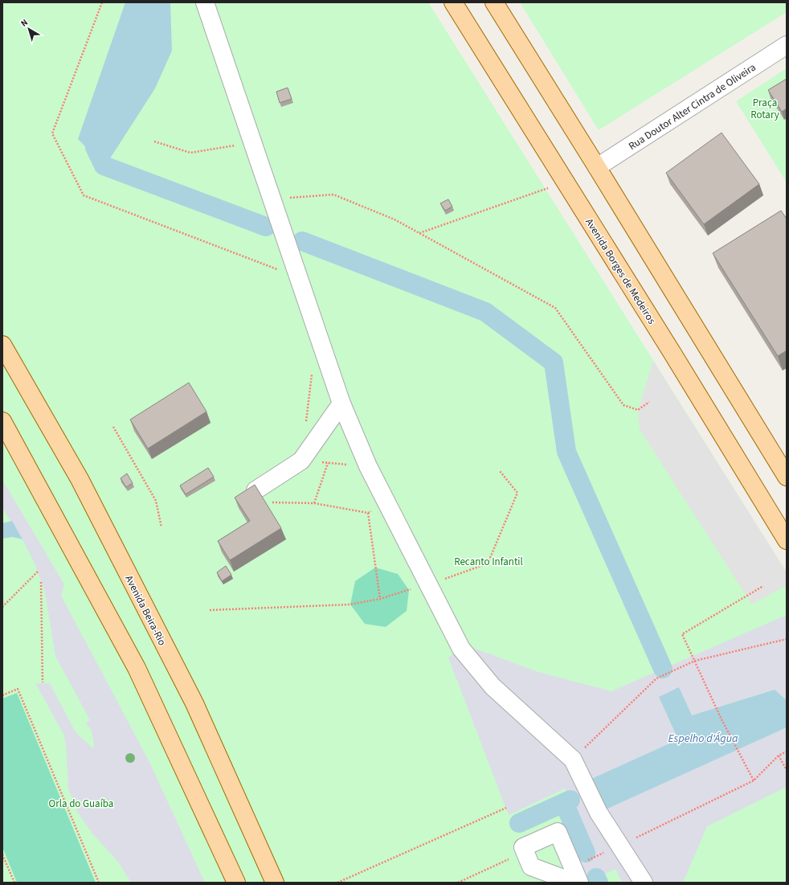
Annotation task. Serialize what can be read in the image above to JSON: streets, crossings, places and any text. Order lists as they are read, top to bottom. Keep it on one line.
{"streets":{"main road":["Avenida Borges de Medeiros","Avenida Beira-Rio"],"street":["Rua Doutor Alter Cintra de Oliveira"]},"water":["Espelho d'Água"],"parks":["Praça Rotary","Recanto Infantil","Orla do Guaíba"],"north":"top left"}
